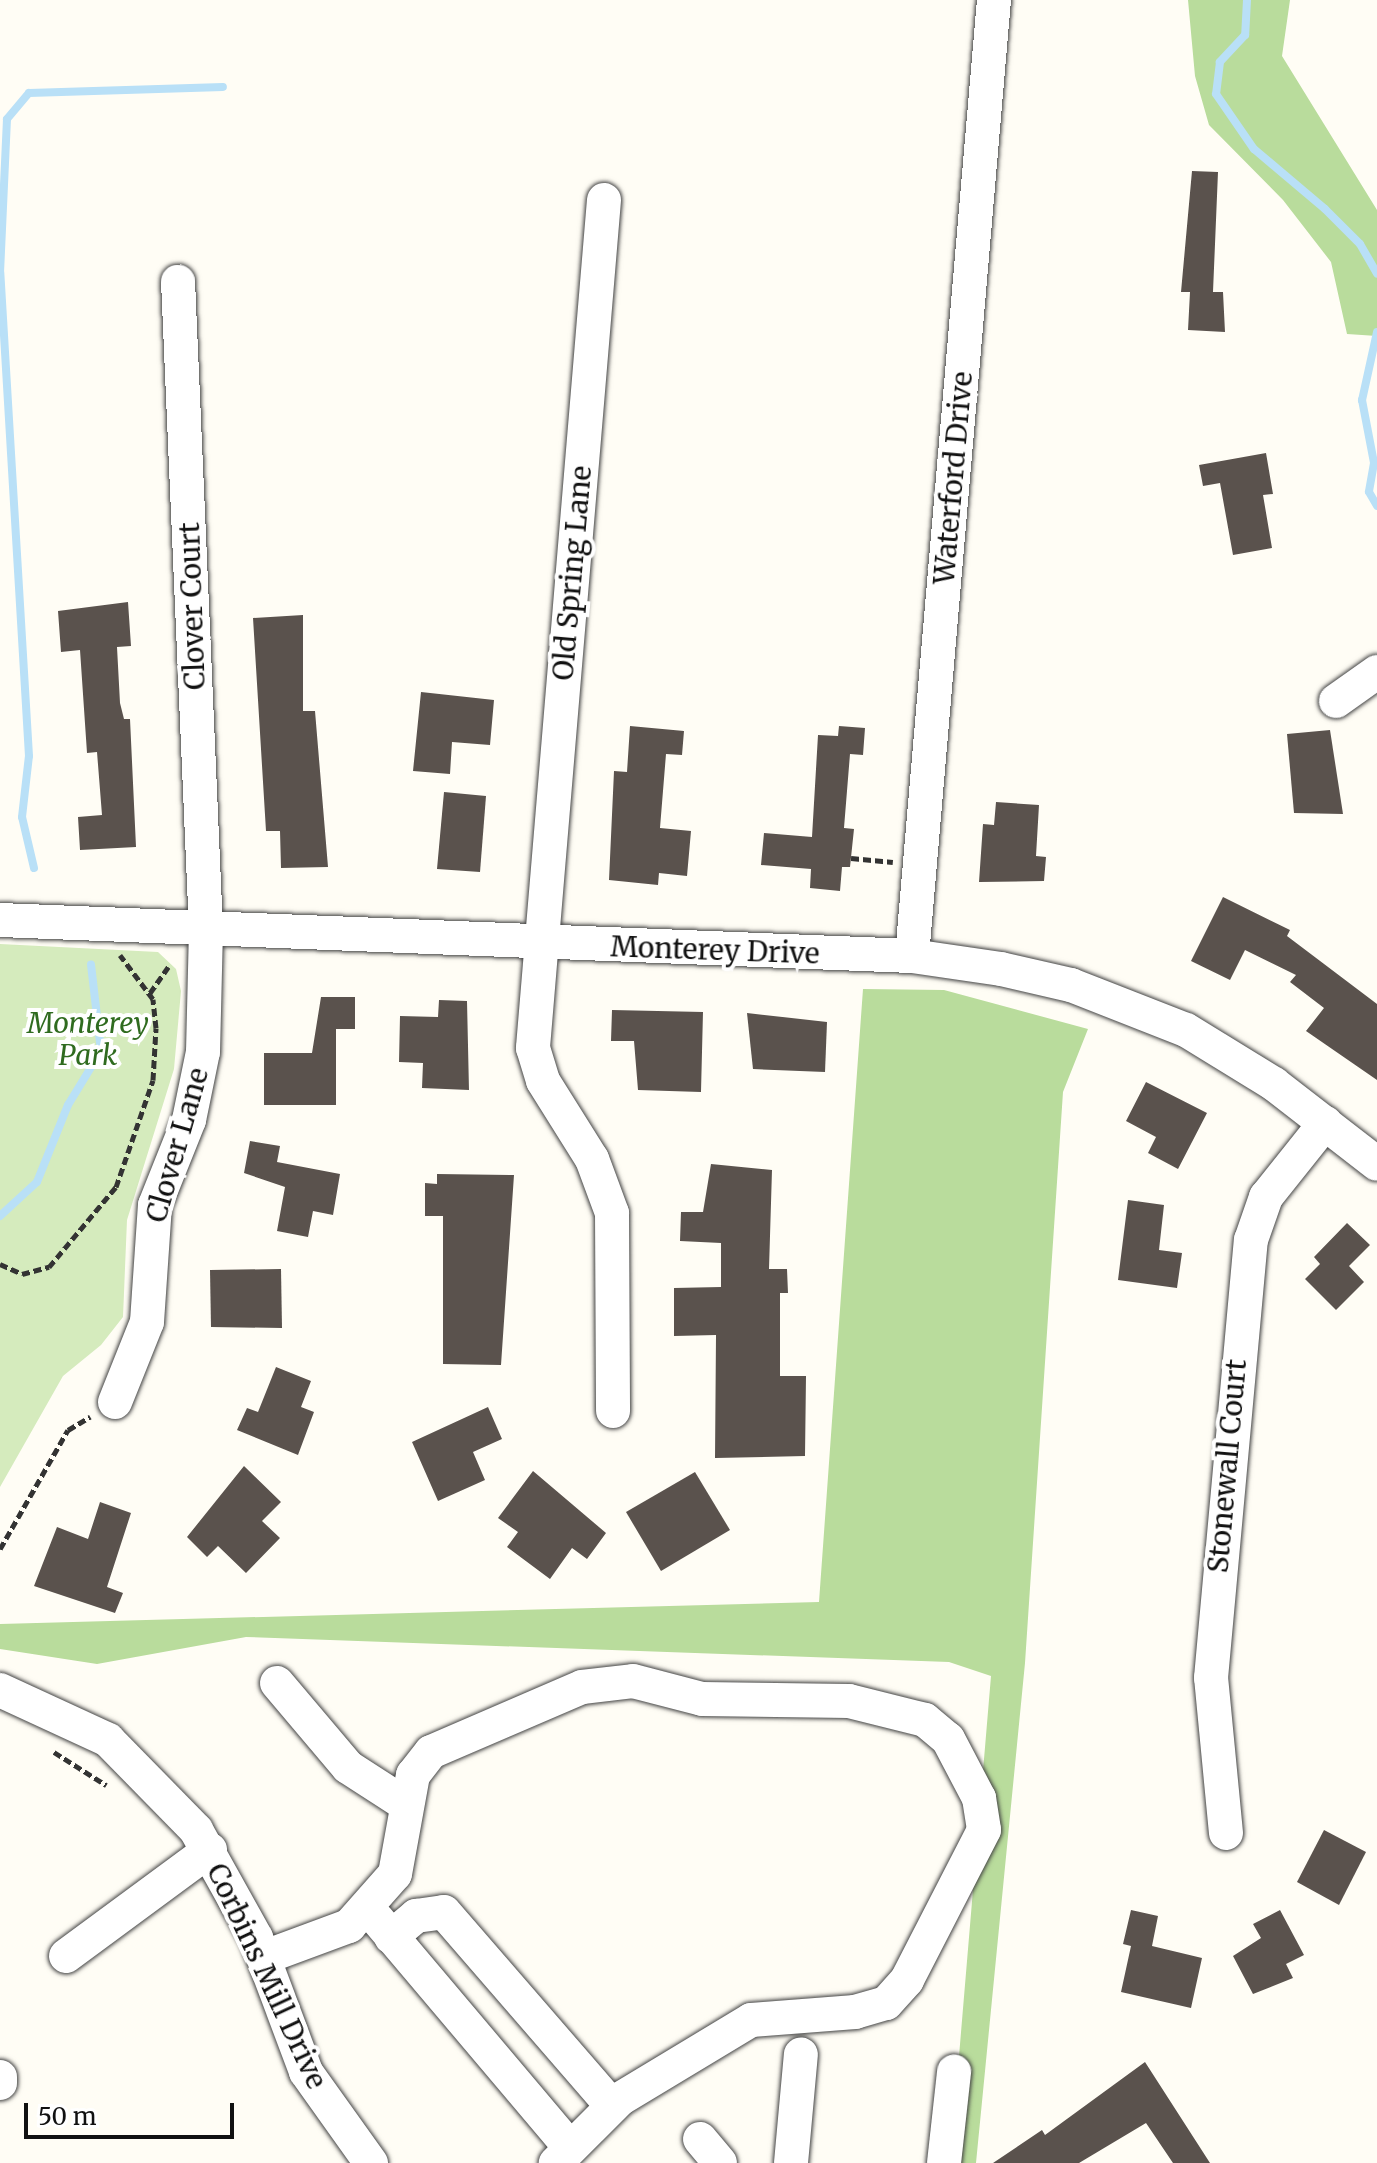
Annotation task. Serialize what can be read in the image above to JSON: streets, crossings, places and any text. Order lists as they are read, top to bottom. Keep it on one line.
{"streets":{"street":["Waterford Drive","Old Spring Lane","Clover Court","Monterey Drive","Clover Lane","Stonewall Court","Corbins Mill Drive"]},"crossings":[["Waterford Drive","Monterey Drive"],["Old Spring Lane","Monterey Drive"],["Clover Court","Monterey Drive"],["Clover Court","Clover Lane"],["Monterey Drive","Clover Lane"],["Monterey Drive","Stonewall Court"]],"parks":["Monterey Park"],"scale_bar":"50 m"}
